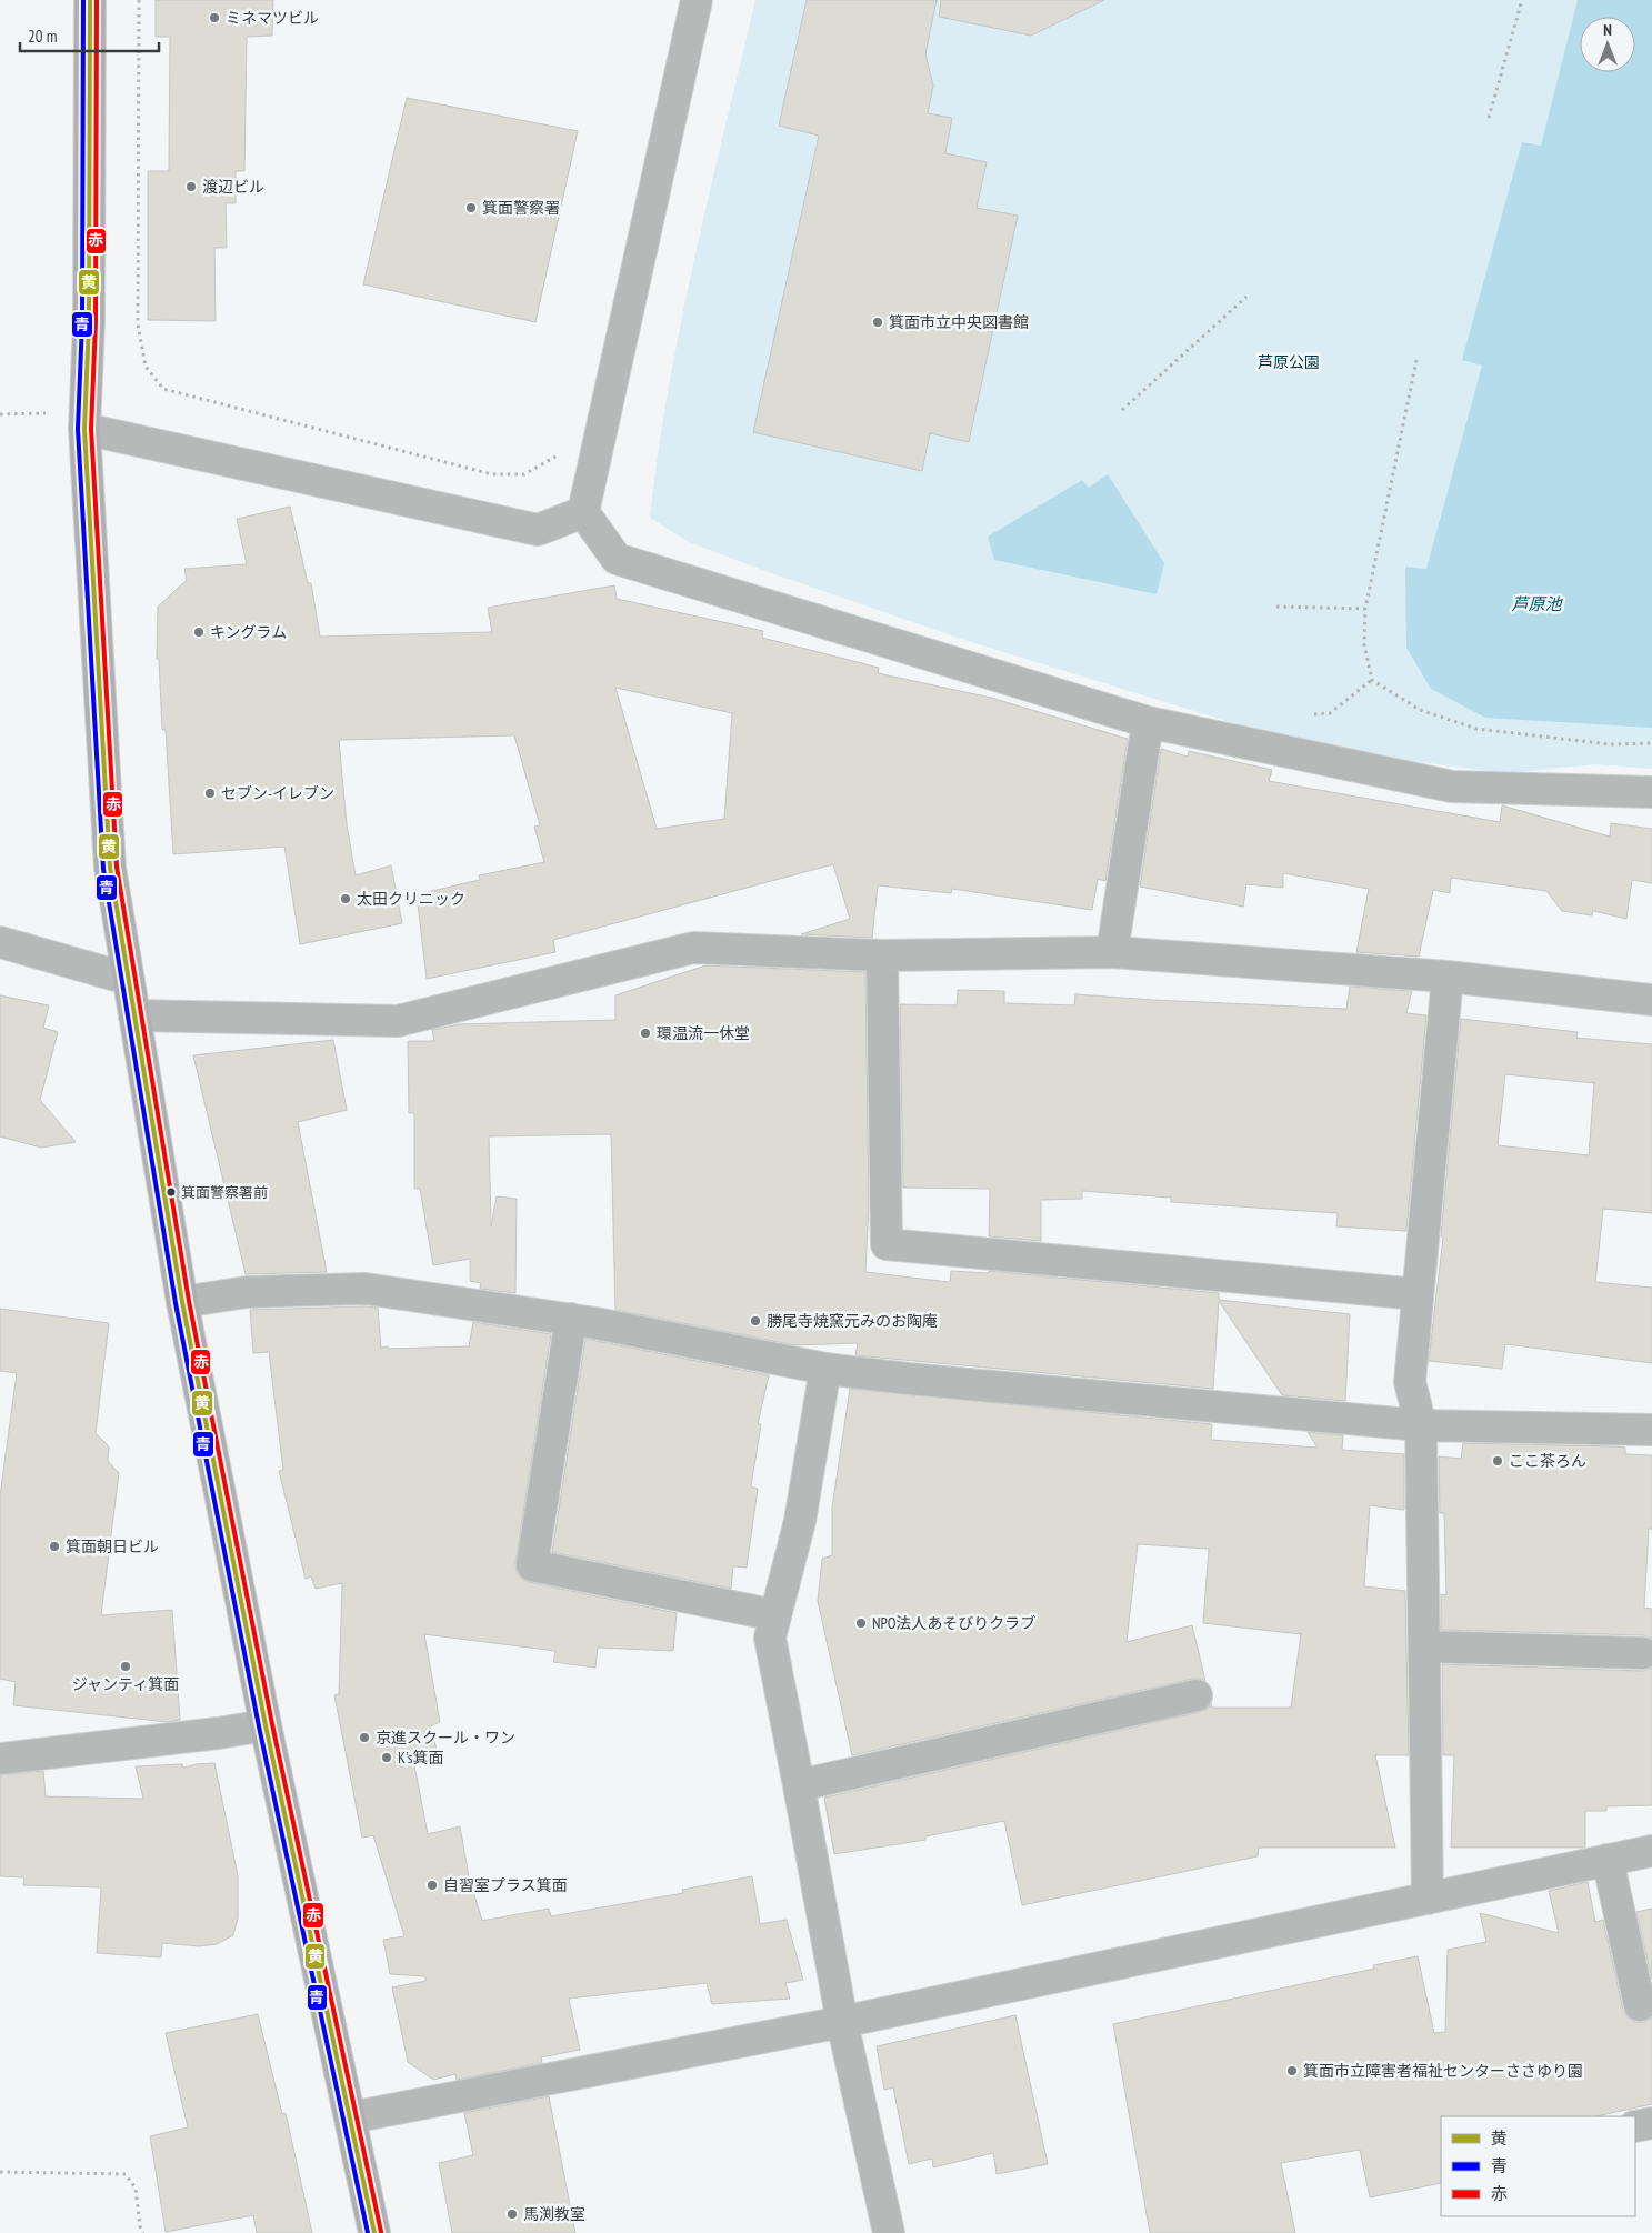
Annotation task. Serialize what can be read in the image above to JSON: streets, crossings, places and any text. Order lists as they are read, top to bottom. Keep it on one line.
{"water":["芦原池"],"parks":["芦原公園"],"places":["ミネマツビル","渡辺ビル","箕面警察署","箕面市立中央図書館","キングラム","セブン-イレブン","太田クリニック","環温流一休堂","箕面警察署前","勝尾寺焼窯元みのお陶庵","ここ茶ろん","箕面朝日ビル","NPO法人あそびりクラブ","ジャンティ箕面","京進スクール・ワン","K's箕面","自習室プラス箕面","箕面市立障害者福祉センターささゆり園","馬渕教室"],"lines":["transit line 黄","transit line 青","transit line 赤"],"legend":["黄","青","赤"],"scale_bar":"20 m","north":"top"}
